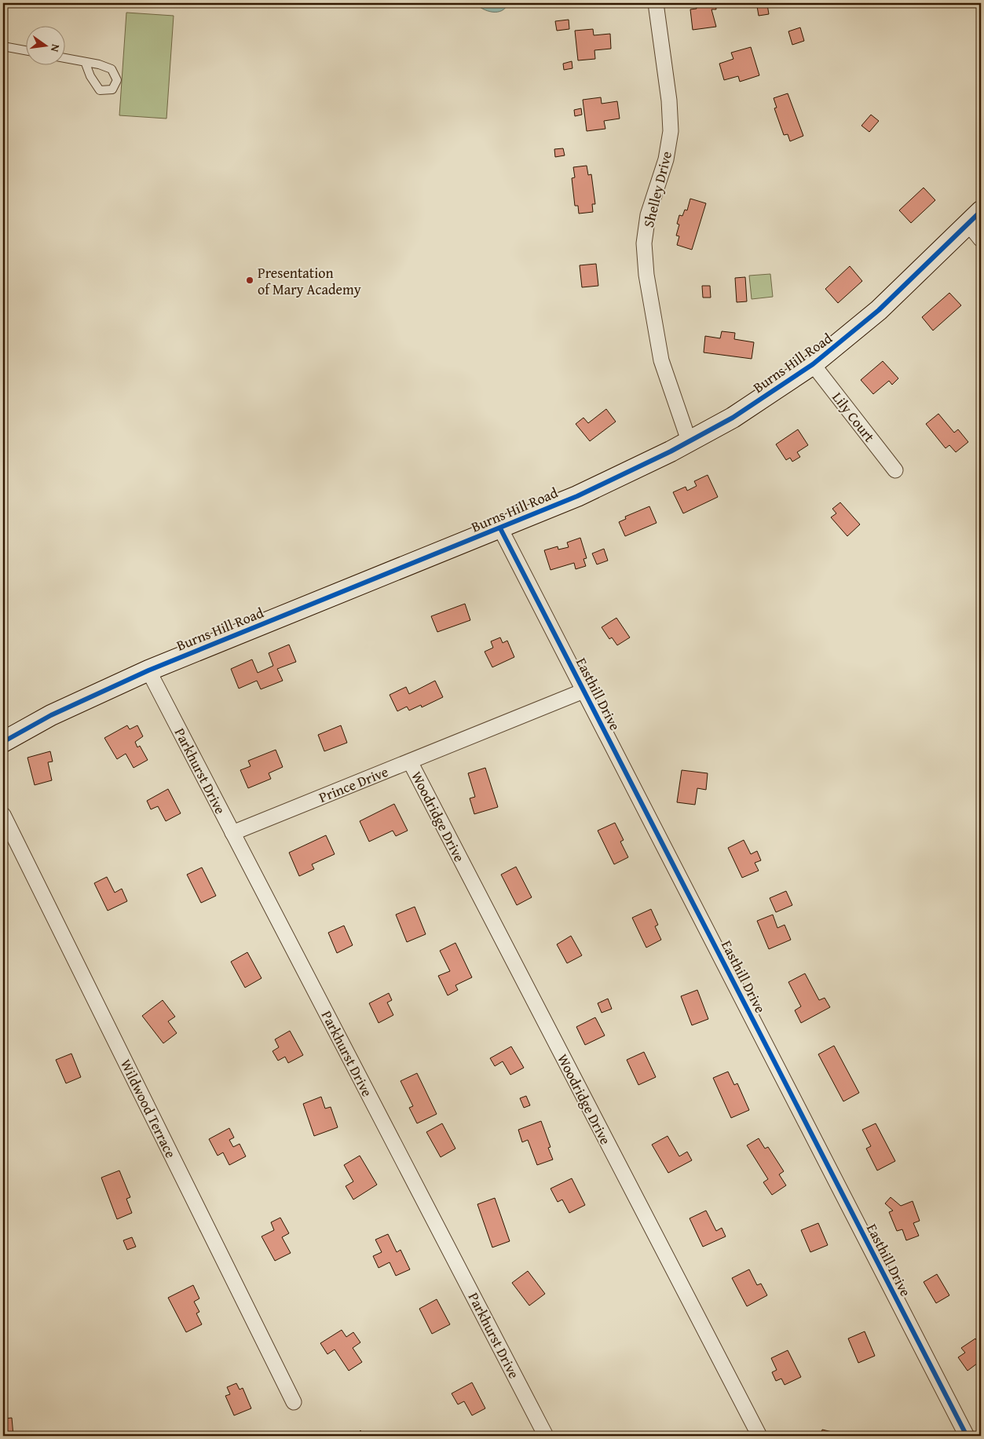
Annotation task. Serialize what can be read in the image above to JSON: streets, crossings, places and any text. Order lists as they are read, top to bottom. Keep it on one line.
{"streets":{"street":["Shelley Drive","Burns Hill Road","Lily Court","Easthill Drive","Parkhurst Drive","Prince Drive","Woodridge Drive","Wildwood Terrace"]},"crossings":[["Shelley Drive","Burns Hill Road"],["Burns Hill Road","Lily Court"],["Burns Hill Road","Easthill Drive"],["Burns Hill Road","Parkhurst Drive"],["Easthill Drive","Prince Drive"],["Parkhurst Drive","Prince Drive"],["Prince Drive","Woodridge Drive"]],"places":["Presentation of Mary Academy"],"north":"right"}
